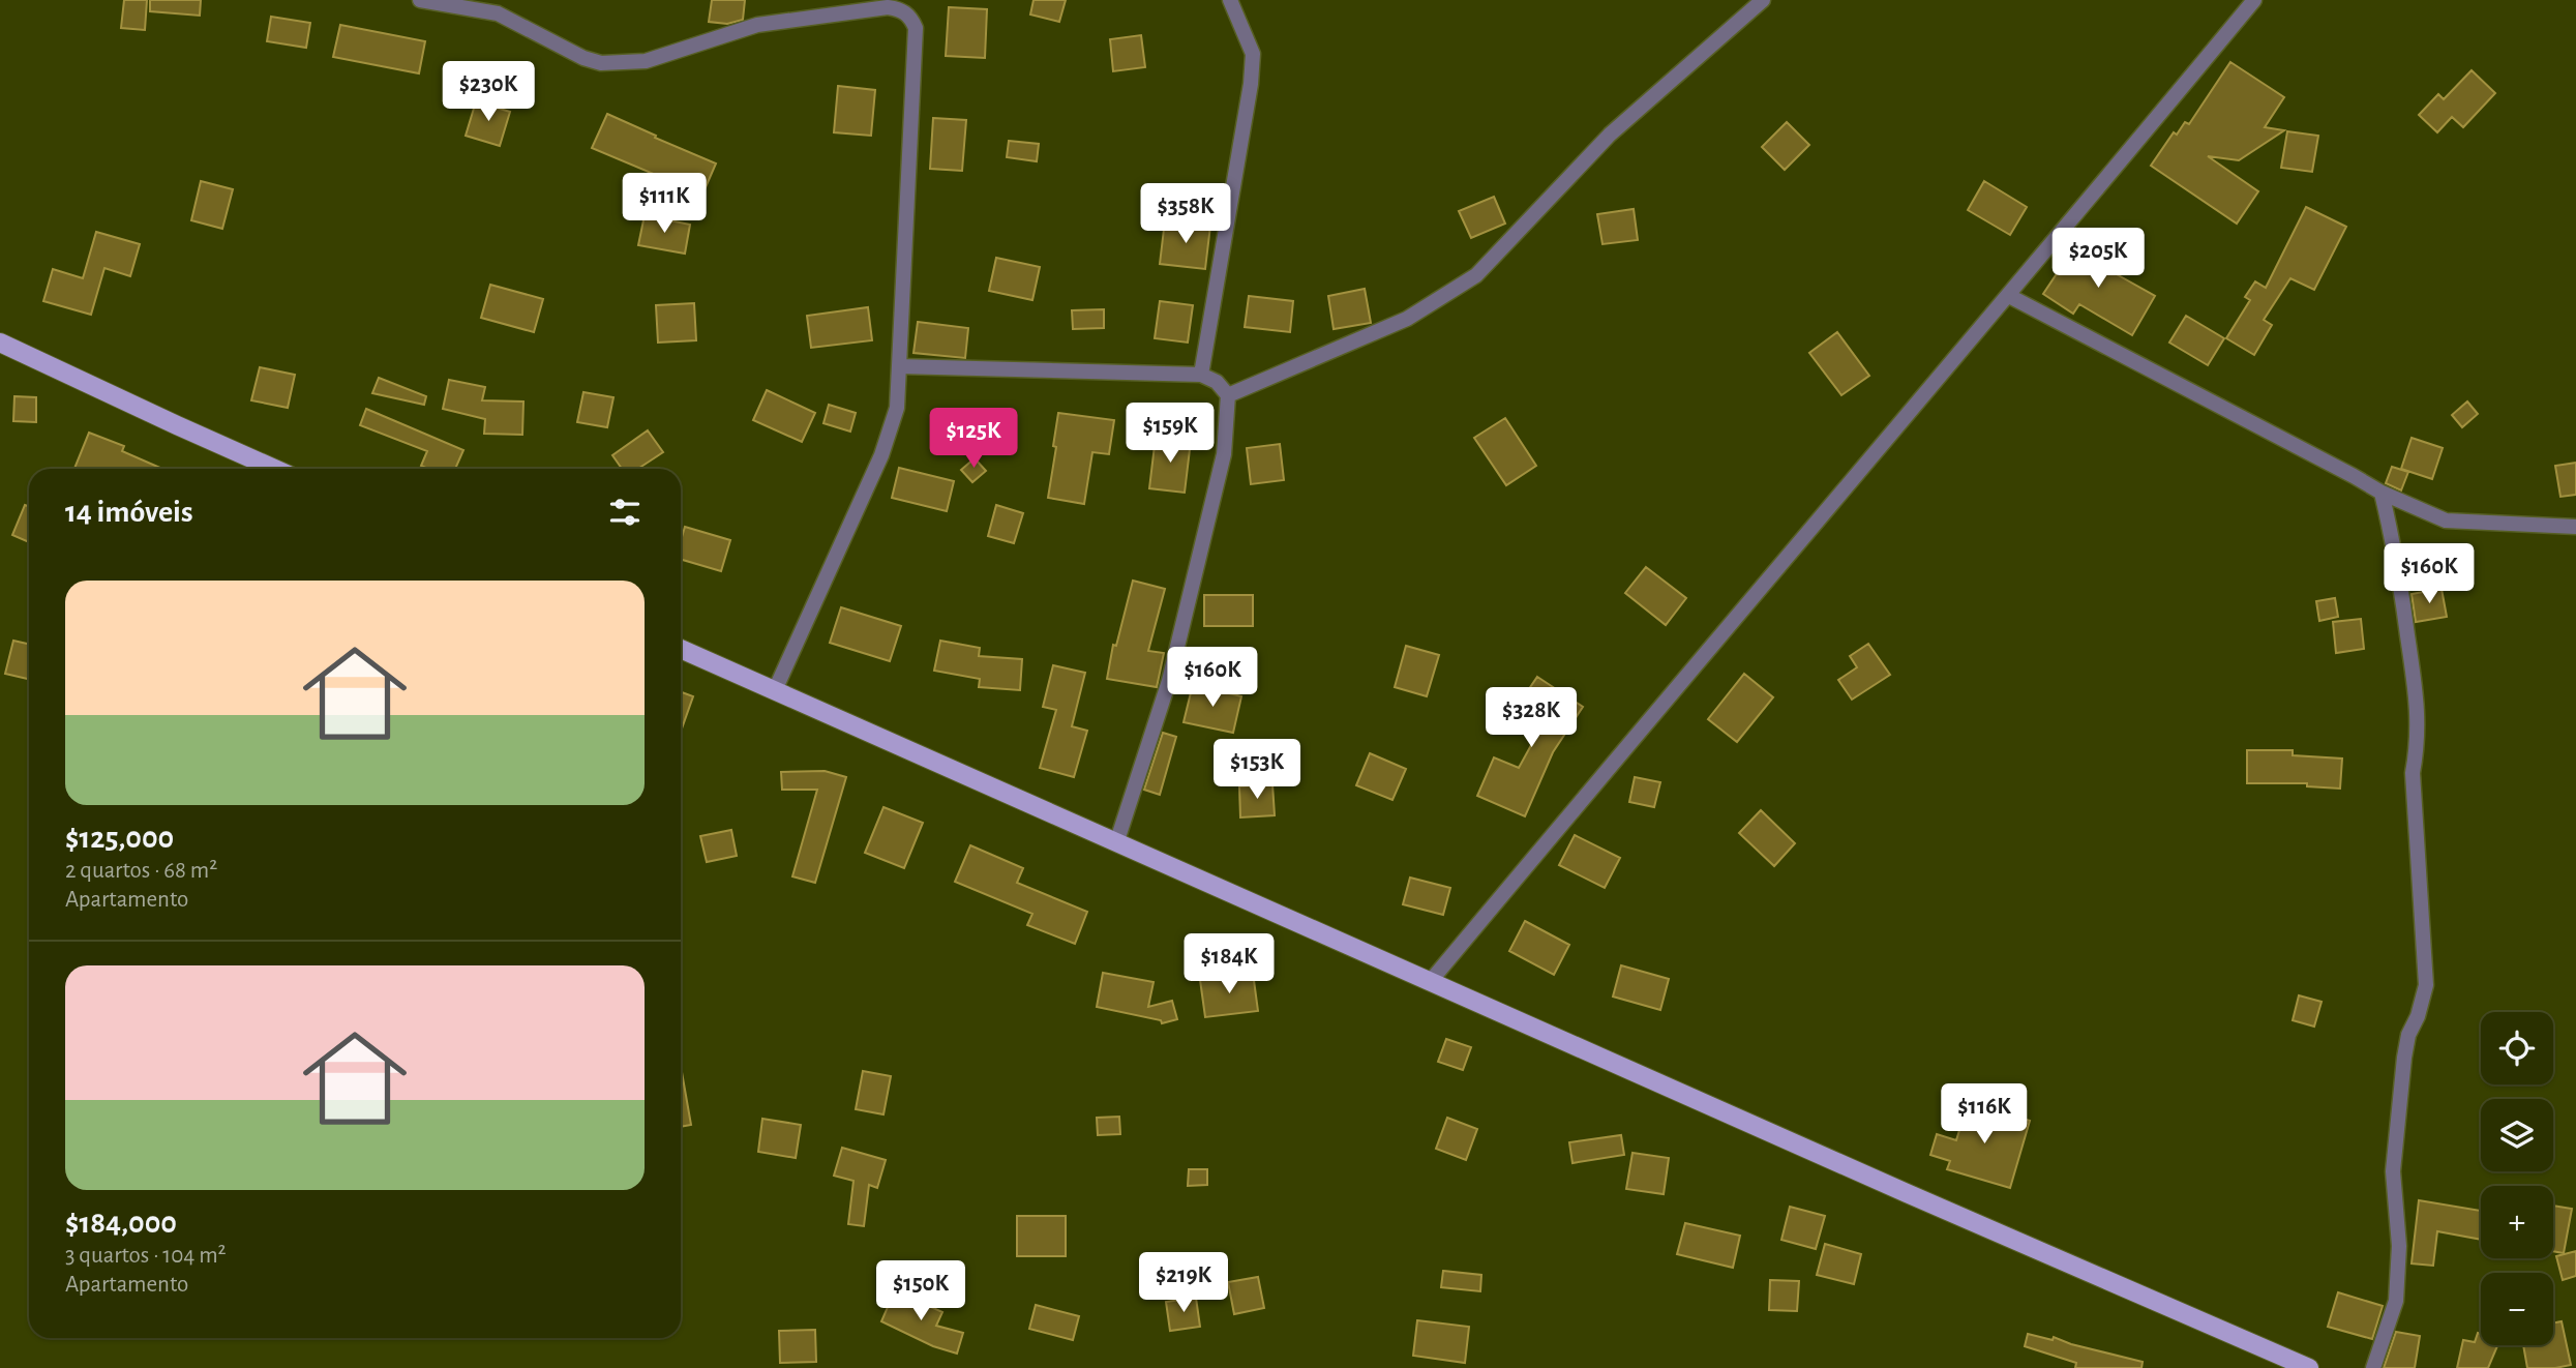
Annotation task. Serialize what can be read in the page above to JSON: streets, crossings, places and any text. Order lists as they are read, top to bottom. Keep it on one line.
{"page":{"price":["$230K","$111K","$358K","$205K","$159K","$125K","$160K","$160K","$328K","$153K","$184K","$116K","$219K","$150K"],"heading":"14 imóveis","list":[{"name":"$125,000","note":"2 quartos · 68 m² · Apartamento"},{"name":"$184,000","note":"3 quartos · 104 m² · Apartamento"}],"map_buttons":["+","−"]}}
